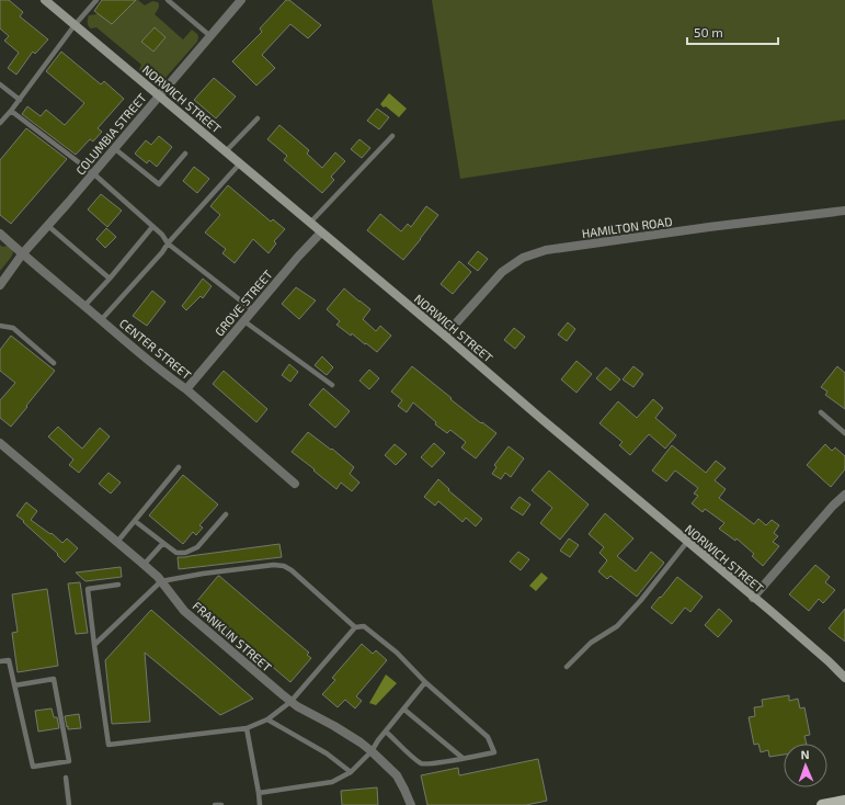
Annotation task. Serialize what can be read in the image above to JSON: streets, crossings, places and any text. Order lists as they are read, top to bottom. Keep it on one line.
{"streets":{"main road":["NORWICH STREET"],"street":["COLUMBIA STREET","HAMILTON ROAD","GROVE STREET","CENTER STREET","FRANKLIN STREET"]},"crossings":[["NORWICH STREET","COLUMBIA STREET"],["NORWICH STREET","HAMILTON ROAD"],["NORWICH STREET","GROVE STREET"],["COLUMBIA STREET","CENTER STREET"],["GROVE STREET","CENTER STREET"]],"scale_bar":"50 m","north":"top"}
